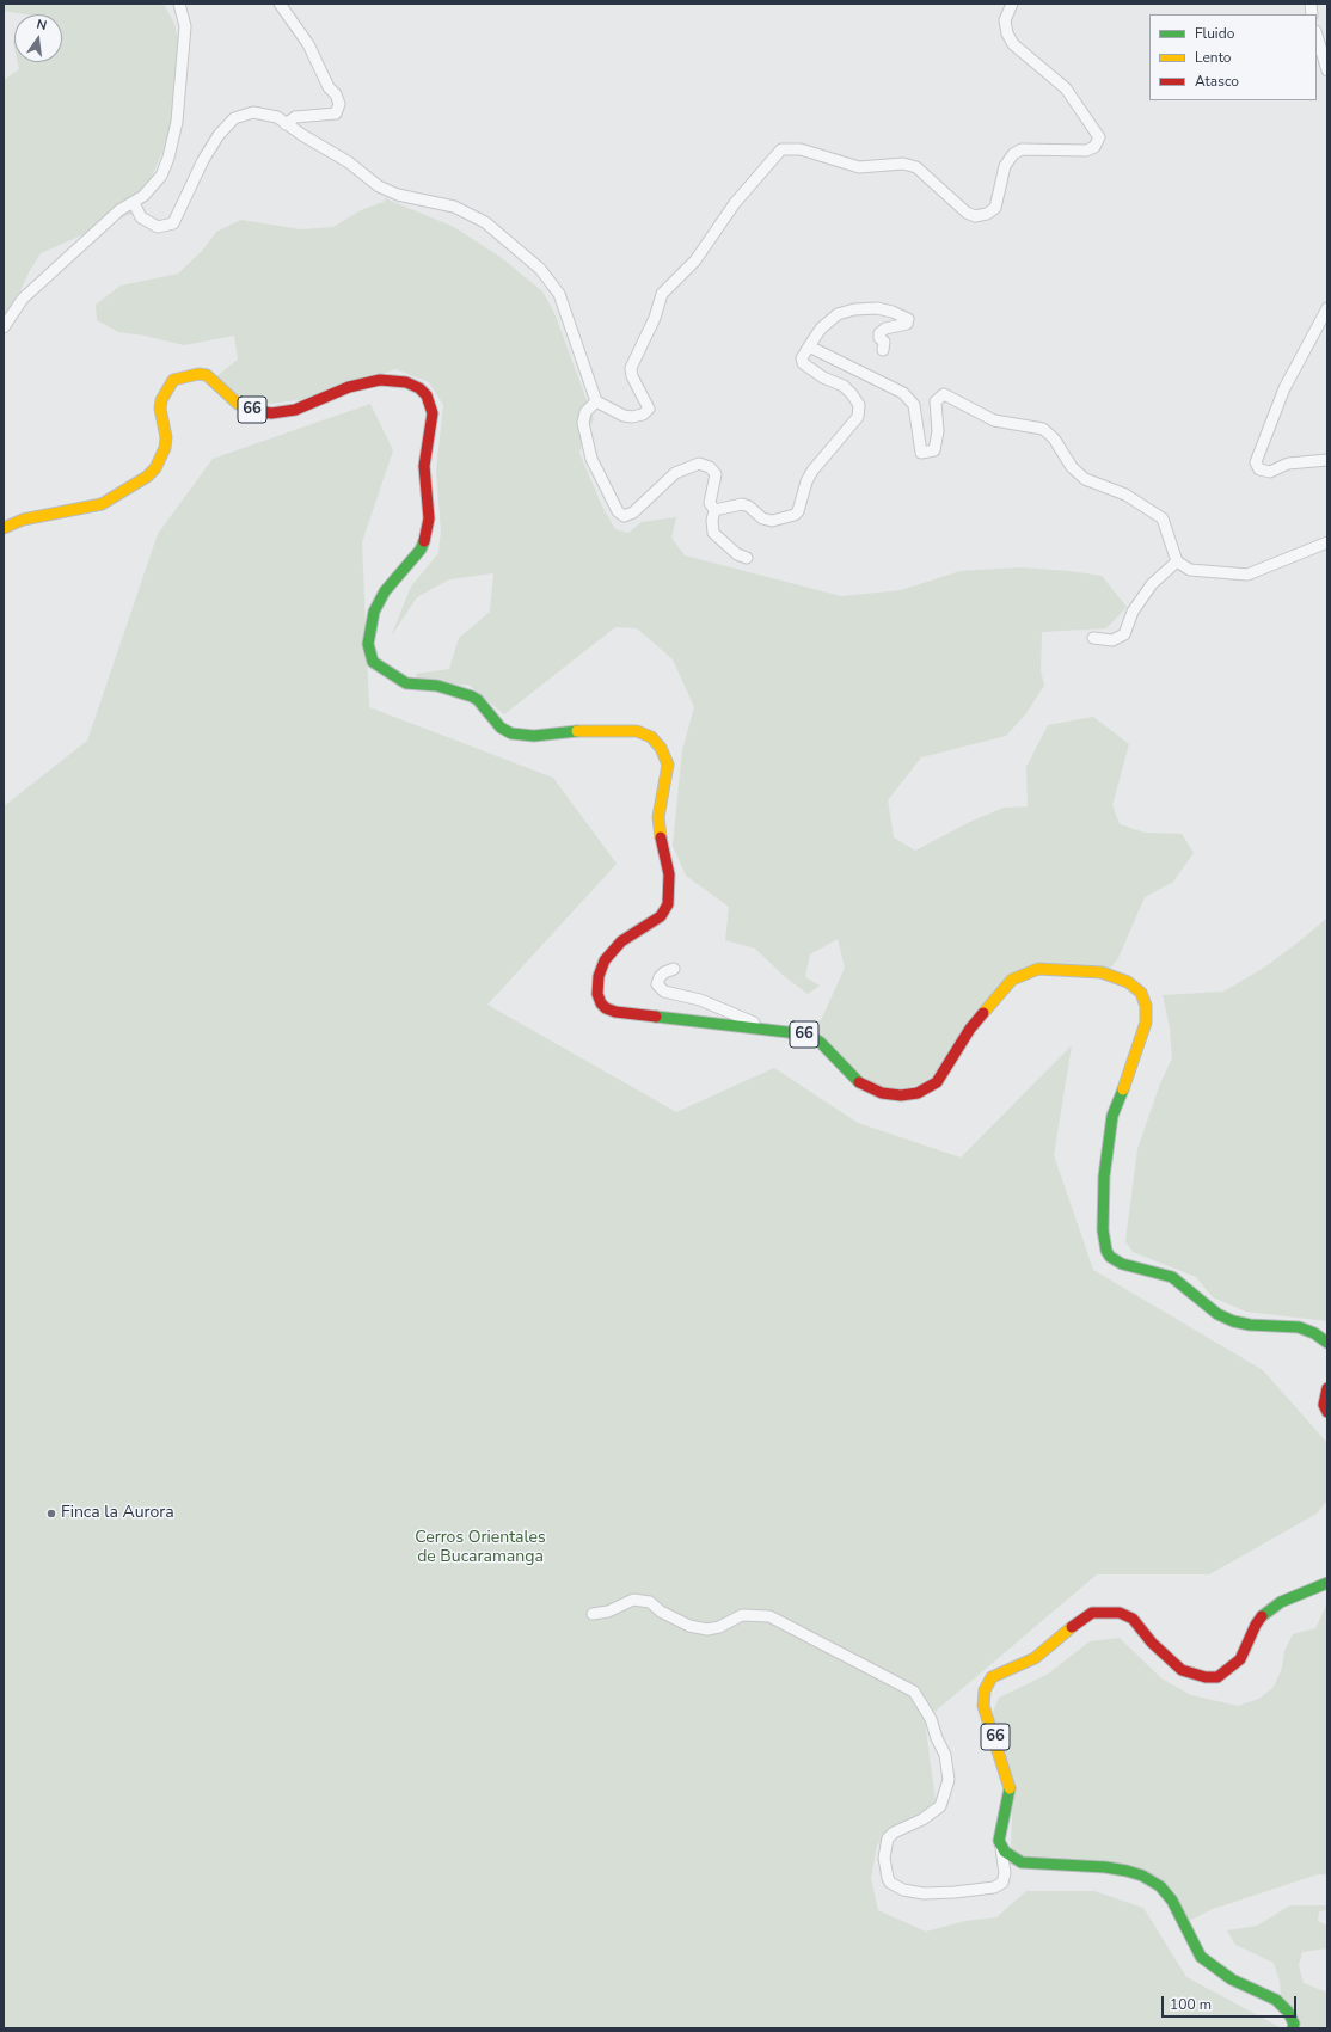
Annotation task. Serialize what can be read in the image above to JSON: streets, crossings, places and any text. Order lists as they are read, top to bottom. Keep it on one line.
{"streets":{"highway":["66"]},"parks":["Cerros Orientales de Bucaramanga"],"places":["Finca la Aurora"],"legend":["Fluido","Lento","Atasco"],"scale_bar":"100 m","north":"top"}
